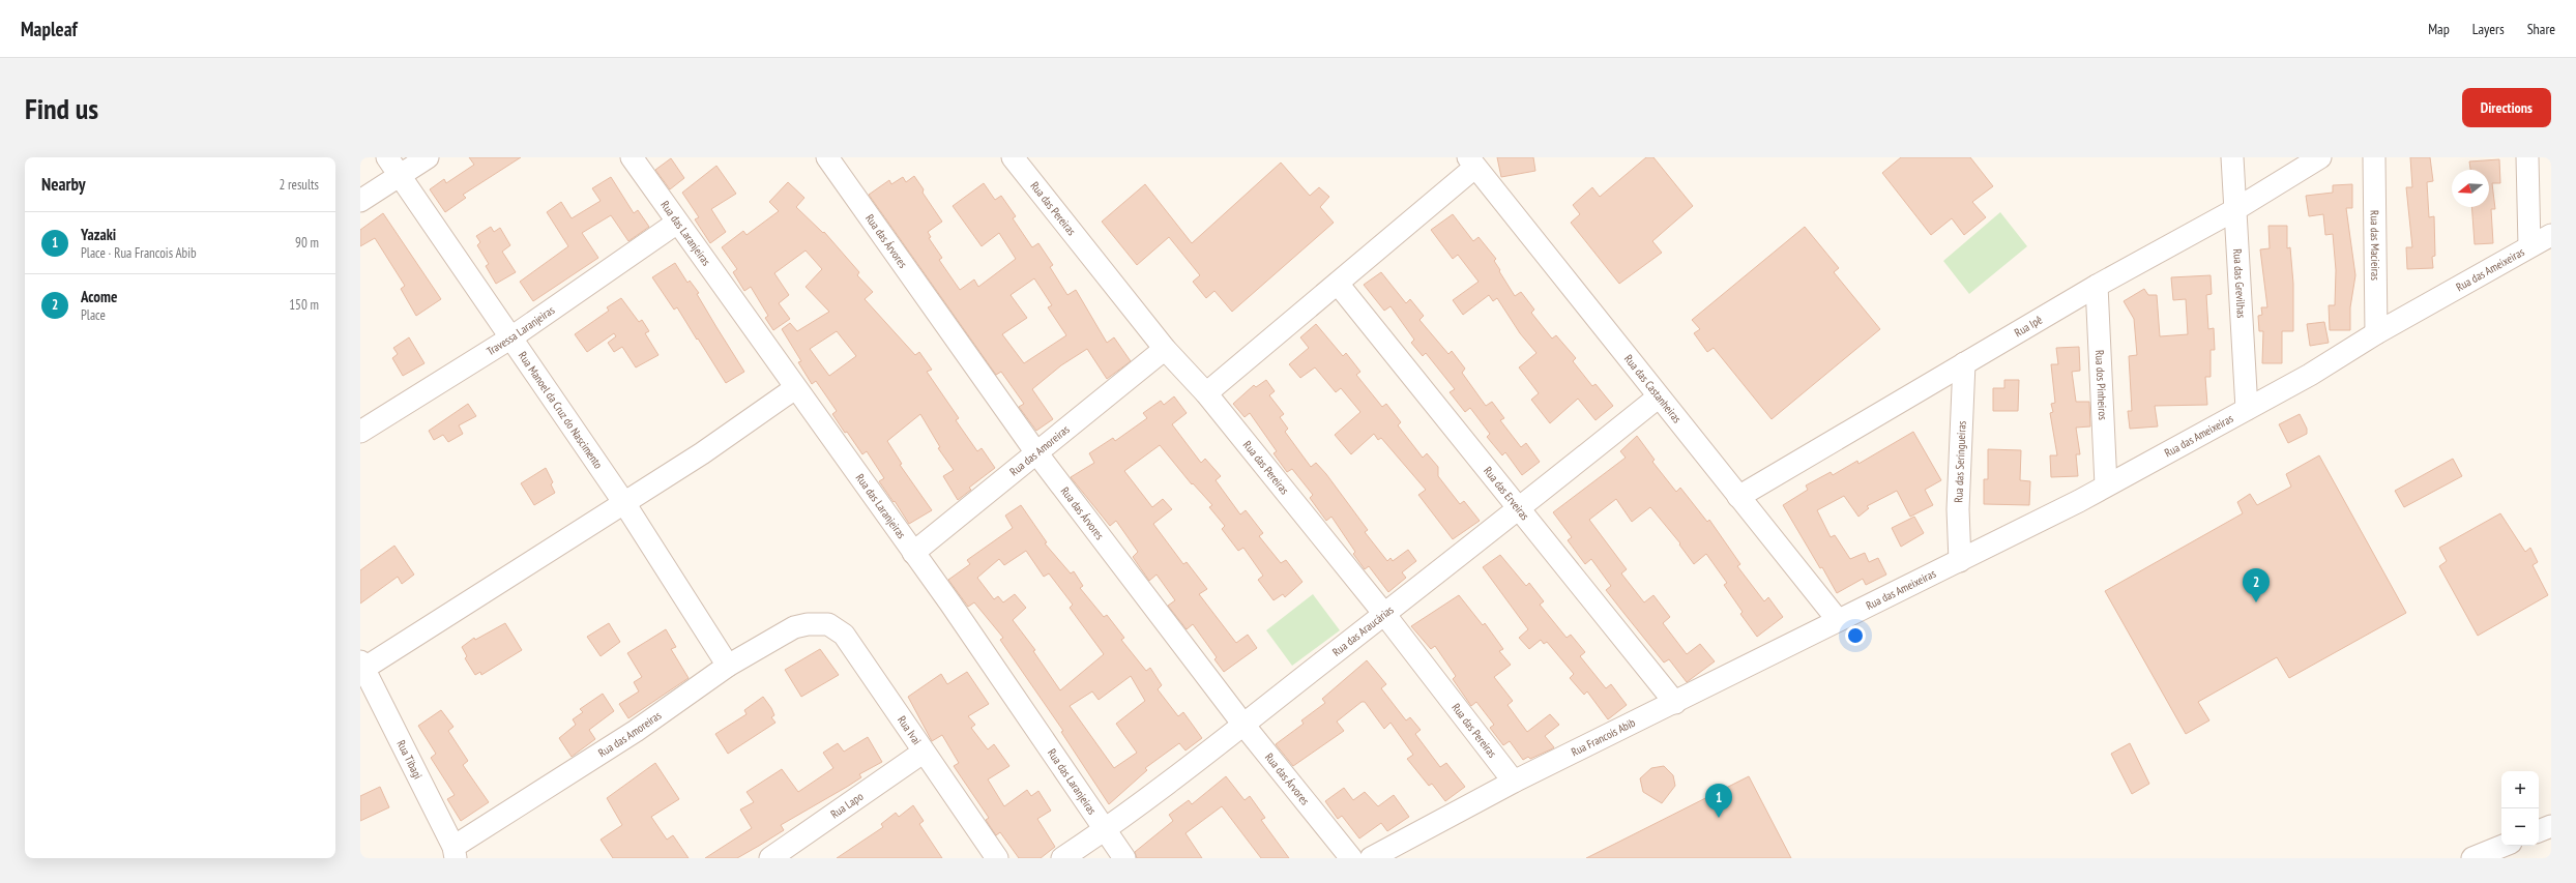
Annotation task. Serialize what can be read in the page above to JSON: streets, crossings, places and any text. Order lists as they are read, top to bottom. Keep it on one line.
{"streets":{"street":["Rua das Pereiras","Rua das Laranjeiras","Rua das Árvores","Rua das Macieiras","Rua das Ameixeiras","Rua das Grevilhas","Rua Ipê","Travessa Laranjeiras","Rua dos Pinheiros","Rua das Castanheiras","Rua Manoel da Cruz do Nascimento","Rua das Amoreiras","Rua das Seringueiras","Rua das Erveiras","Rua das Araucárias","Rua Ivai","Rua Francois Abib","Rua Tibagi","Rua Lapo"]},"crossings":[["Rua das Pereiras","Rua das Amoreiras"],["Rua das Pereiras","Rua das Araucárias"],["Rua das Pereiras","Rua Francois Abib"],["Rua das Laranjeiras","Travessa Laranjeiras"],["Rua das Laranjeiras","Rua das Amoreiras"],["Rua das Laranjeiras","Rua das Araucárias"],["Rua das Árvores","Rua das Amoreiras"],["Rua das Árvores","Rua das Araucárias"],["Rua das Macieiras","Rua das Ameixeiras"],["Rua das Ameixeiras","Rua das Grevilhas"],["Rua das Ameixeiras","Rua dos Pinheiros"],["Rua das Ameixeiras","Rua das Castanheiras"],["Rua das Ameixeiras","Rua das Seringueiras"],["Rua das Ameixeiras","Rua Francois Abib"],["Rua das Grevilhas","Rua Ipê"],["Rua Ipê","Rua dos Pinheiros"],["Rua Ipê","Rua das Castanheiras"],["Rua Ipê","Rua das Seringueiras"],["Travessa Laranjeiras","Rua Manoel da Cruz do Nascimento"],["Rua das Castanheiras","Rua das Araucárias"],["Rua das Castanheiras","Rua Francois Abib"],["Rua Manoel da Cruz do Nascimento","Rua das Amoreiras"],["Rua das Amoreiras","Rua Ivai"],["Rua das Amoreiras","Rua Tibagi"],["Rua das Erveiras","Rua das Araucárias"],["Rua das Erveiras","Rua Francois Abib"],["Rua Ivai","Rua Lapo"]],"north":"left","page":{"header":"Mapleaf","nav":["Map","Layers","Share"],"buttons":"Directions","title":"Find us","heading":["Nearby","2 results"],"list":[{"mark":"1","name":"Yazaki","note":"Place · Rua Francois Abib","value":"90 m"},{"mark":"2","name":"Acome","note":"Place","value":"150 m"}],"pins":["2","1"],"map_buttons":["+","−"]}}
